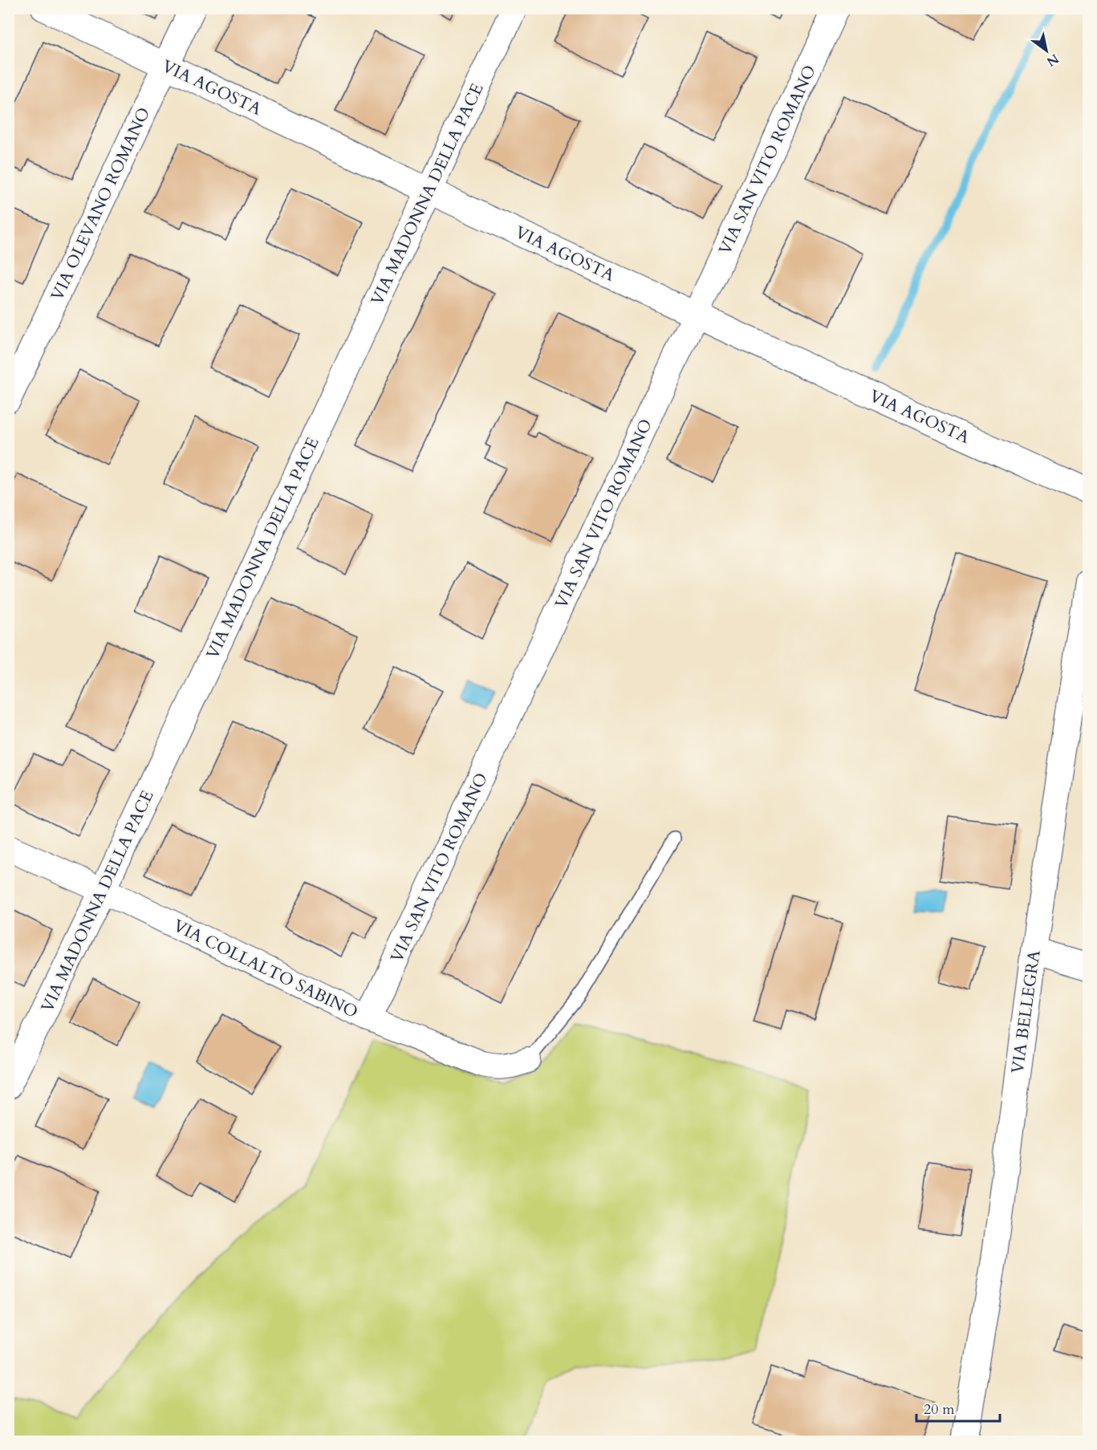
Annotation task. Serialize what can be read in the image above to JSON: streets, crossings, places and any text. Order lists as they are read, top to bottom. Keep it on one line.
{"streets":{"street":["VIA AGOSTA","VIA SAN VITO ROMANO","VIA MADONNA DELLA PACE","VIA OLEVANO ROMANO","VIA COLLALTO SABINO","VIA BELLEGRA"]},"crossings":[["VIA AGOSTA","VIA SAN VITO ROMANO"],["VIA AGOSTA","VIA MADONNA DELLA PACE"],["VIA AGOSTA","VIA OLEVANO ROMANO"],["VIA SAN VITO ROMANO","VIA COLLALTO SABINO"],["VIA MADONNA DELLA PACE","VIA COLLALTO SABINO"]],"scale_bar":"20 m","north":"bottom right"}
